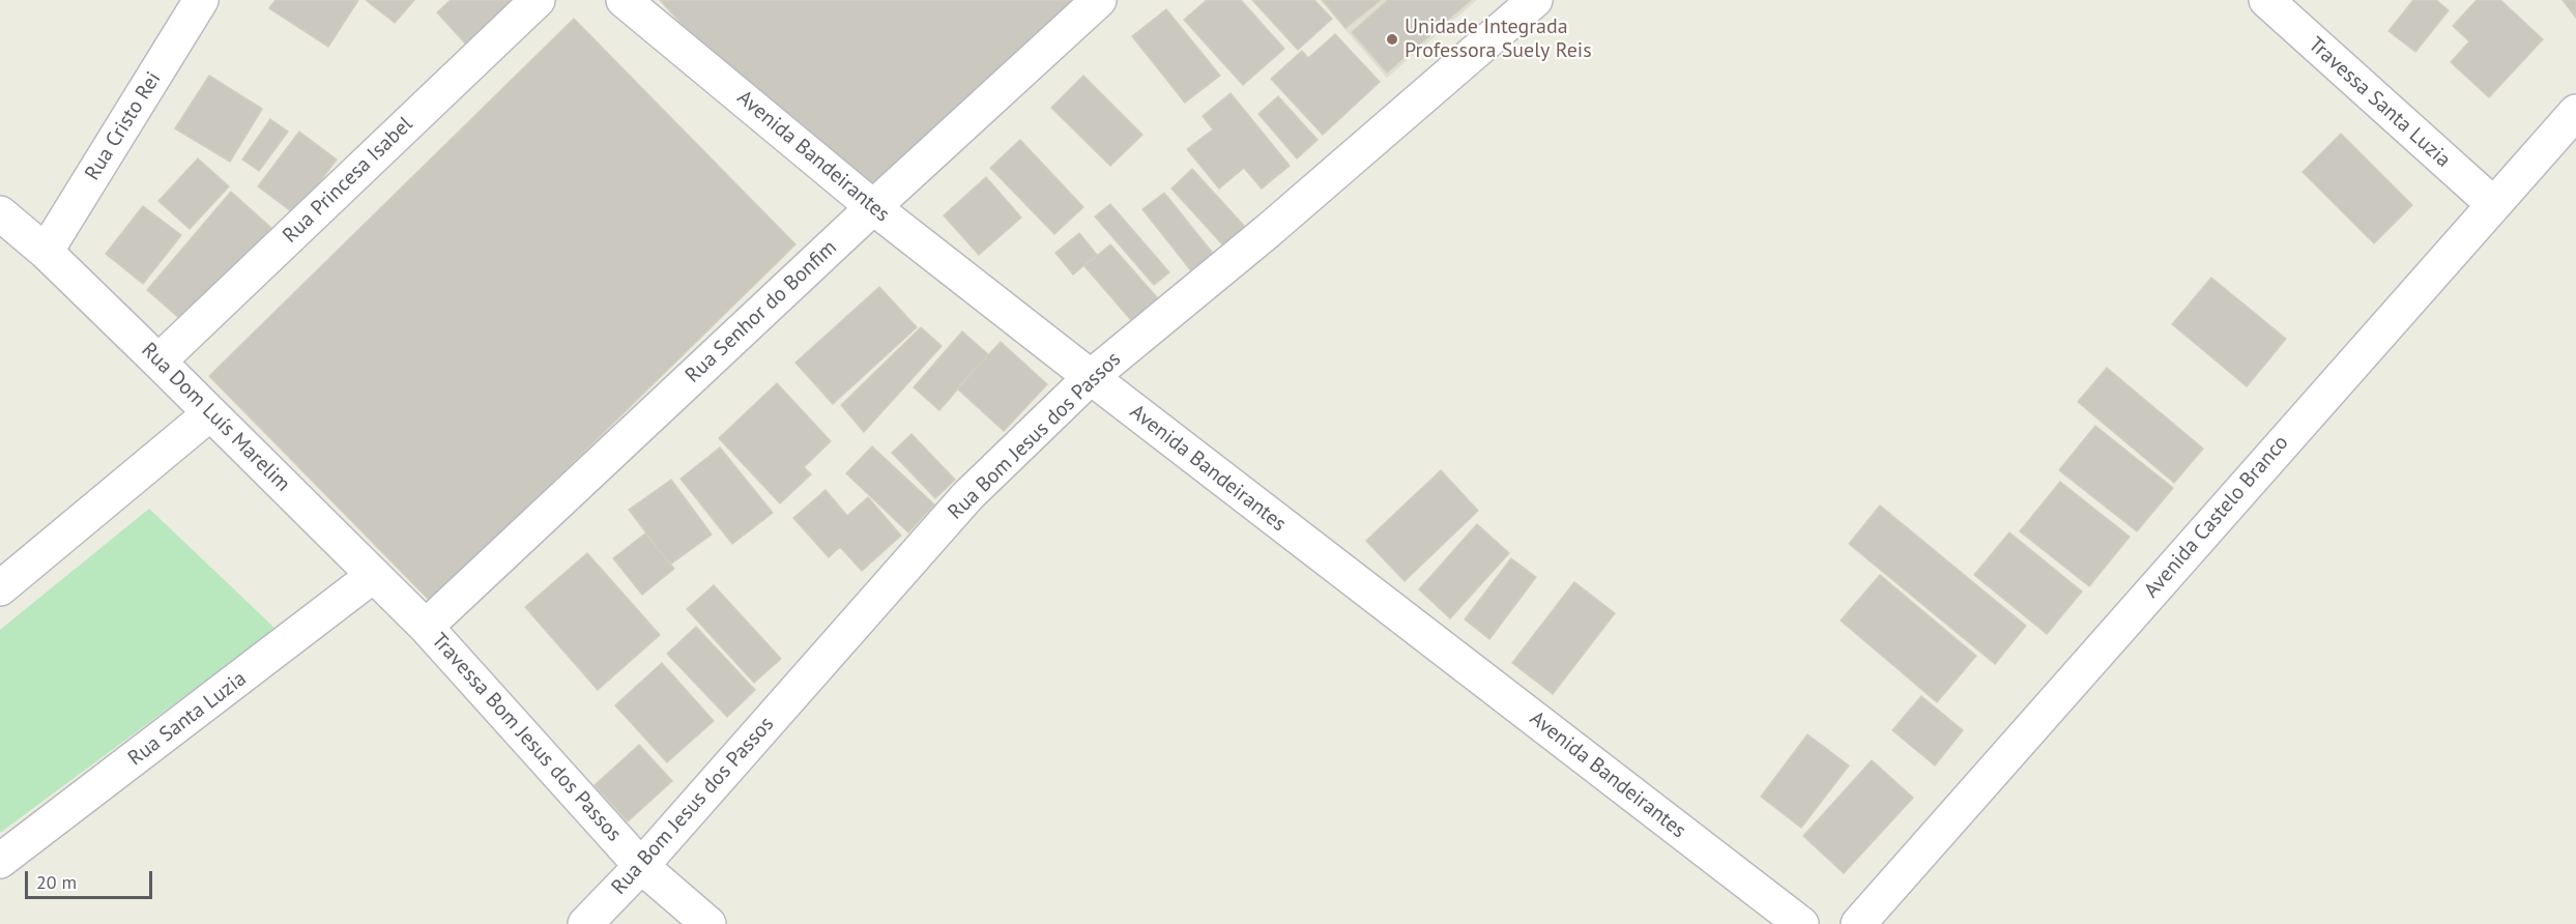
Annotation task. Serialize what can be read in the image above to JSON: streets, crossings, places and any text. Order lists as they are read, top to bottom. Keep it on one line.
{"streets":{"street":["Travessa Santa Luzia","Rua Cristo Rei","Avenida Bandeirantes","Rua Princesa Isabel","Rua Senhor do Bonfim","Rua Dom Luís Marelim","Rua Bom Jesus dos Passos","Avenida Castelo Branco","Rua Santa Luzia","Travessa Bom Jesus dos Passos"]},"crossings":[["Travessa Santa Luzia","Avenida Castelo Branco"],["Rua Cristo Rei","Rua Dom Luís Marelim"],["Avenida Bandeirantes","Rua Senhor do Bonfim"],["Avenida Bandeirantes","Rua Bom Jesus dos Passos"],["Rua Princesa Isabel","Rua Dom Luís Marelim"],["Rua Senhor do Bonfim","Rua Dom Luís Marelim"],["Rua Senhor do Bonfim","Travessa Bom Jesus dos Passos"],["Rua Dom Luís Marelim","Rua Santa Luzia"],["Rua Dom Luís Marelim","Travessa Bom Jesus dos Passos"],["Rua Bom Jesus dos Passos","Travessa Bom Jesus dos Passos"]],"places":["Unidade Integrada Professora Suely Reis"],"scale_bar":"20 m"}
